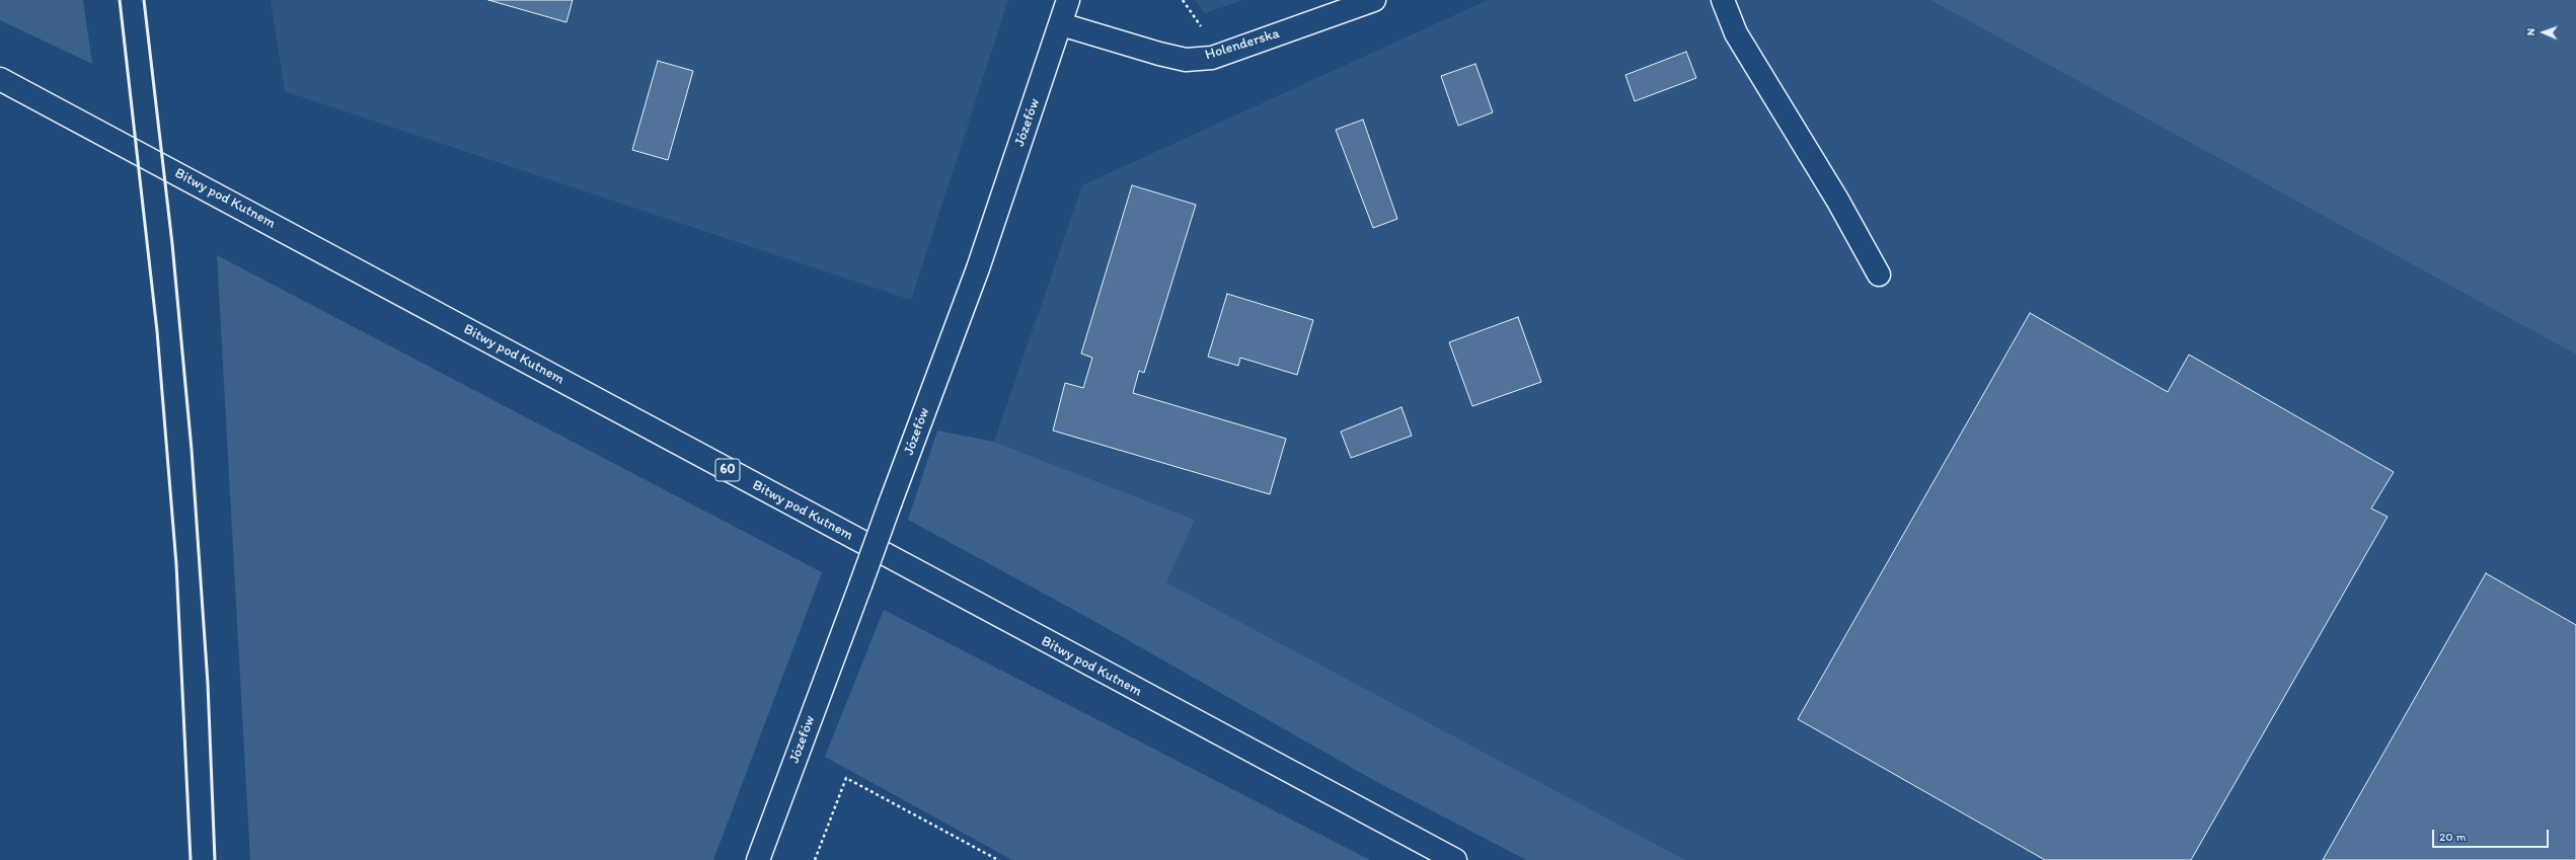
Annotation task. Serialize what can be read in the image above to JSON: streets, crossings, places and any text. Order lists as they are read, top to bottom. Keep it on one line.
{"streets":{"main road":["Holenderska","Józefów","Bitwy pod Kutnem","60"]},"crossings":[["Holenderska","Józefów"]],"scale_bar":"20 m","north":"left"}
